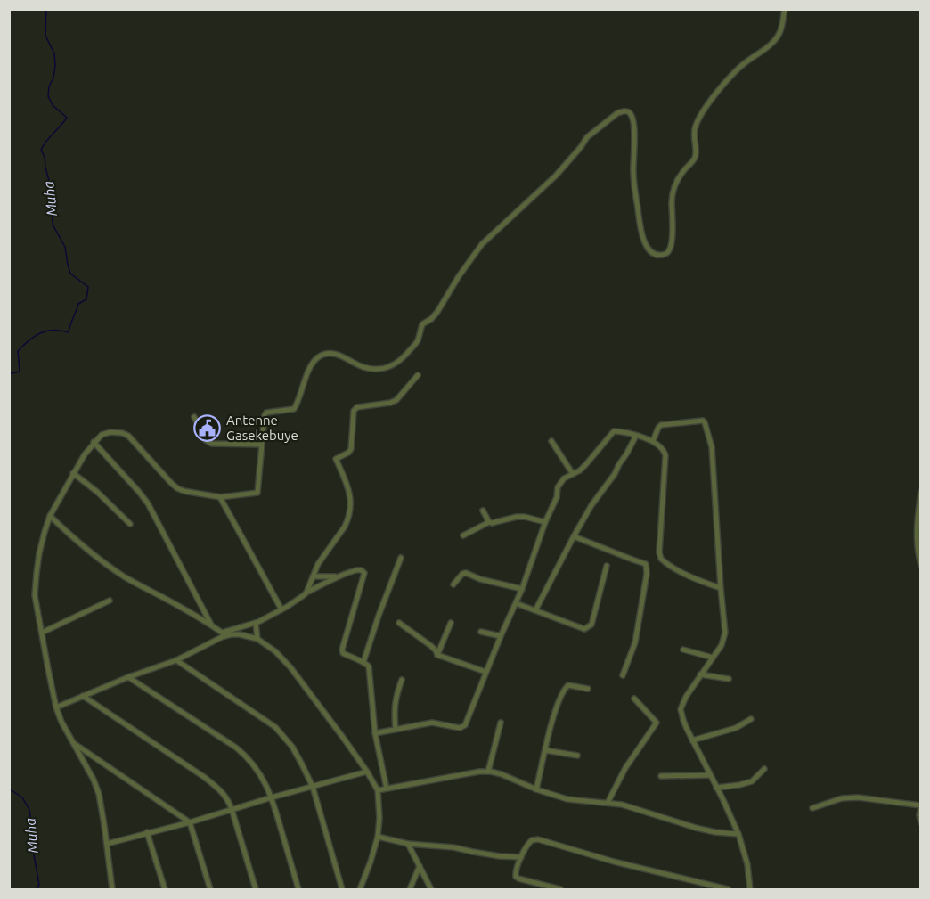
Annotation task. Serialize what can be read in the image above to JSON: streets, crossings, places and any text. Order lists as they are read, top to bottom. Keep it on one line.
{"water":["Muha"],"places":{"public building":["Antenne Gasekebuye"]}}
